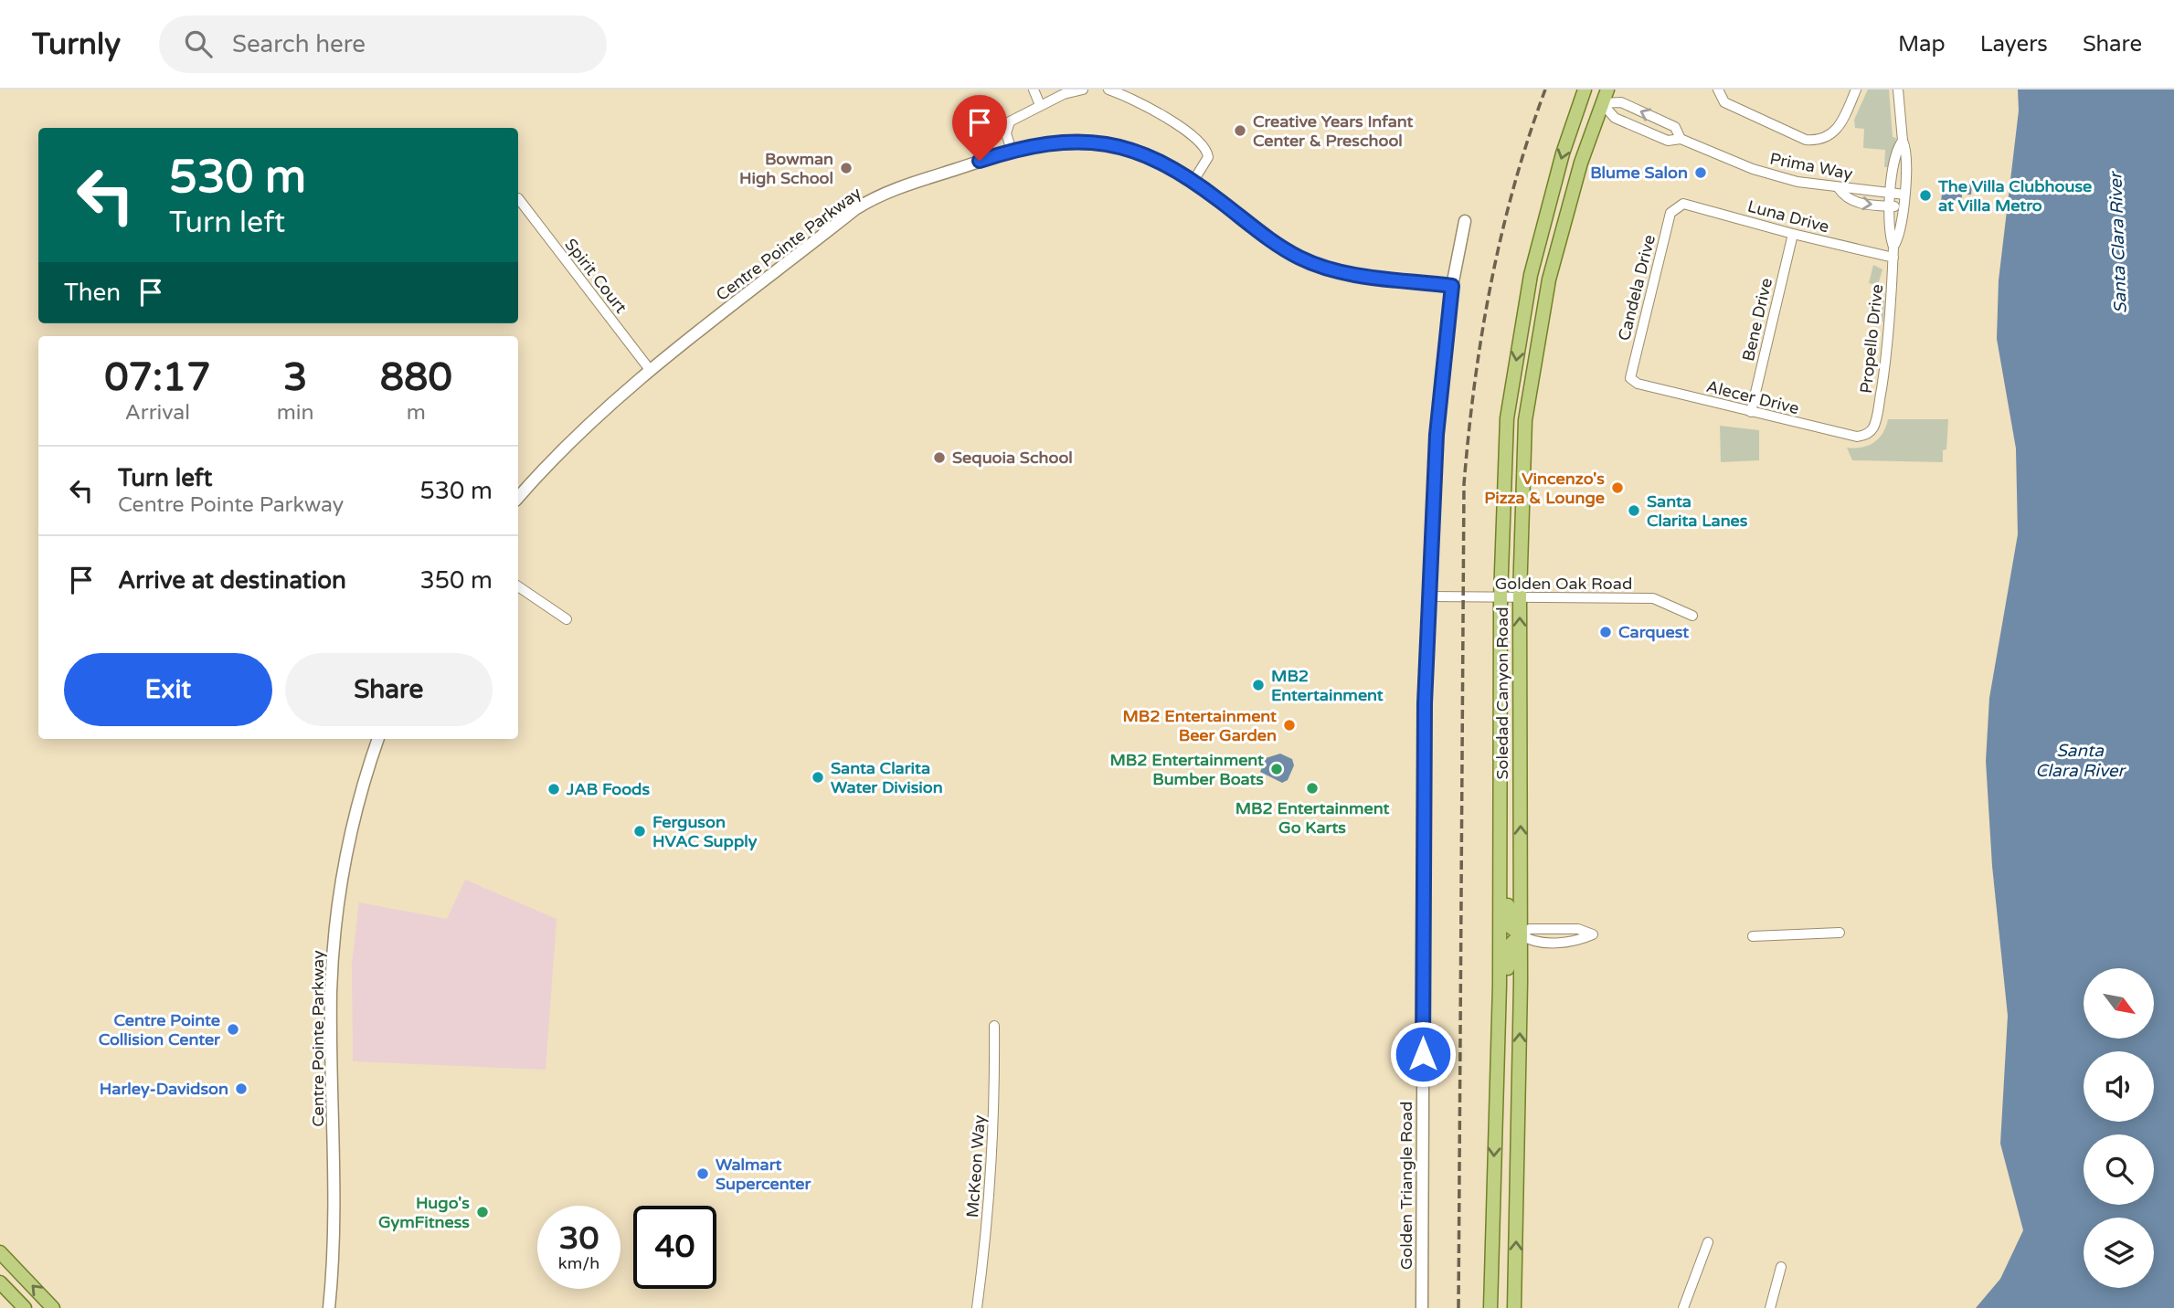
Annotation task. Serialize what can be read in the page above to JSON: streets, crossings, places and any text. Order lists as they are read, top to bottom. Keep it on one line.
{"streets":{"main road":["Soledad Canyon Road"],"street":["Prima Way","Luna Drive","Centre Pointe Parkway","Spirit Court","Candela Drive","Bene Drive","Propello Drive","Alecer Drive","Golden Oak Road","McKeon Way","Golden Triangle Road"]},"crossings":[["Prima Way","Propello Drive"],["Prima Way","Soledad Canyon Road"],["Luna Drive","Candela Drive"],["Luna Drive","Bene Drive"],["Luna Drive","Propello Drive"],["Centre Pointe Parkway","Spirit Court"],["Centre Pointe Parkway","Golden Triangle Road"],["Candela Drive","Alecer Drive"],["Bene Drive","Alecer Drive"],["Propello Drive","Alecer Drive"],["Golden Oak Road","Soledad Canyon Road"],["Golden Oak Road","Golden Triangle Road"]],"water":["Santa Clara River"],"places":["Creative Years Infant Center & Preschool","Bowman High School","Blume Salon","The Villa Clubhouse at Villa Metro","Sequoia School","Vincenzo's Pizza & Lounge","Santa Clarita Lanes","Carquest","MB2 Entertainment","MB2 Entertainment Beer Garden","MB2 Entertainment Bumber Boats","Santa Clarita Water Division","MB2 Entertainment Go Karts","JAB Foods","Ferguson HVAC Supply","Centre Pointe Collision Center","Harley-Davidson","Walmart Supercenter","Hugo's GymFitness"],"north":"bottom right","page":{"header":"Turnly","search":"Search here","nav":["Map","Layers","Share"],"turn":["530 m","Turn left"],"then":"Then","eta":["07:17","Arrival","3","min","880","m"],"list":[{"name":"Turn left","note":"Centre Pointe Parkway","value":"530 m"},{"name":"Arrive at destination","value":"350 m"}],"buttons":["Exit","Share"],"speed":"30 km/h","limit":"40"}}
